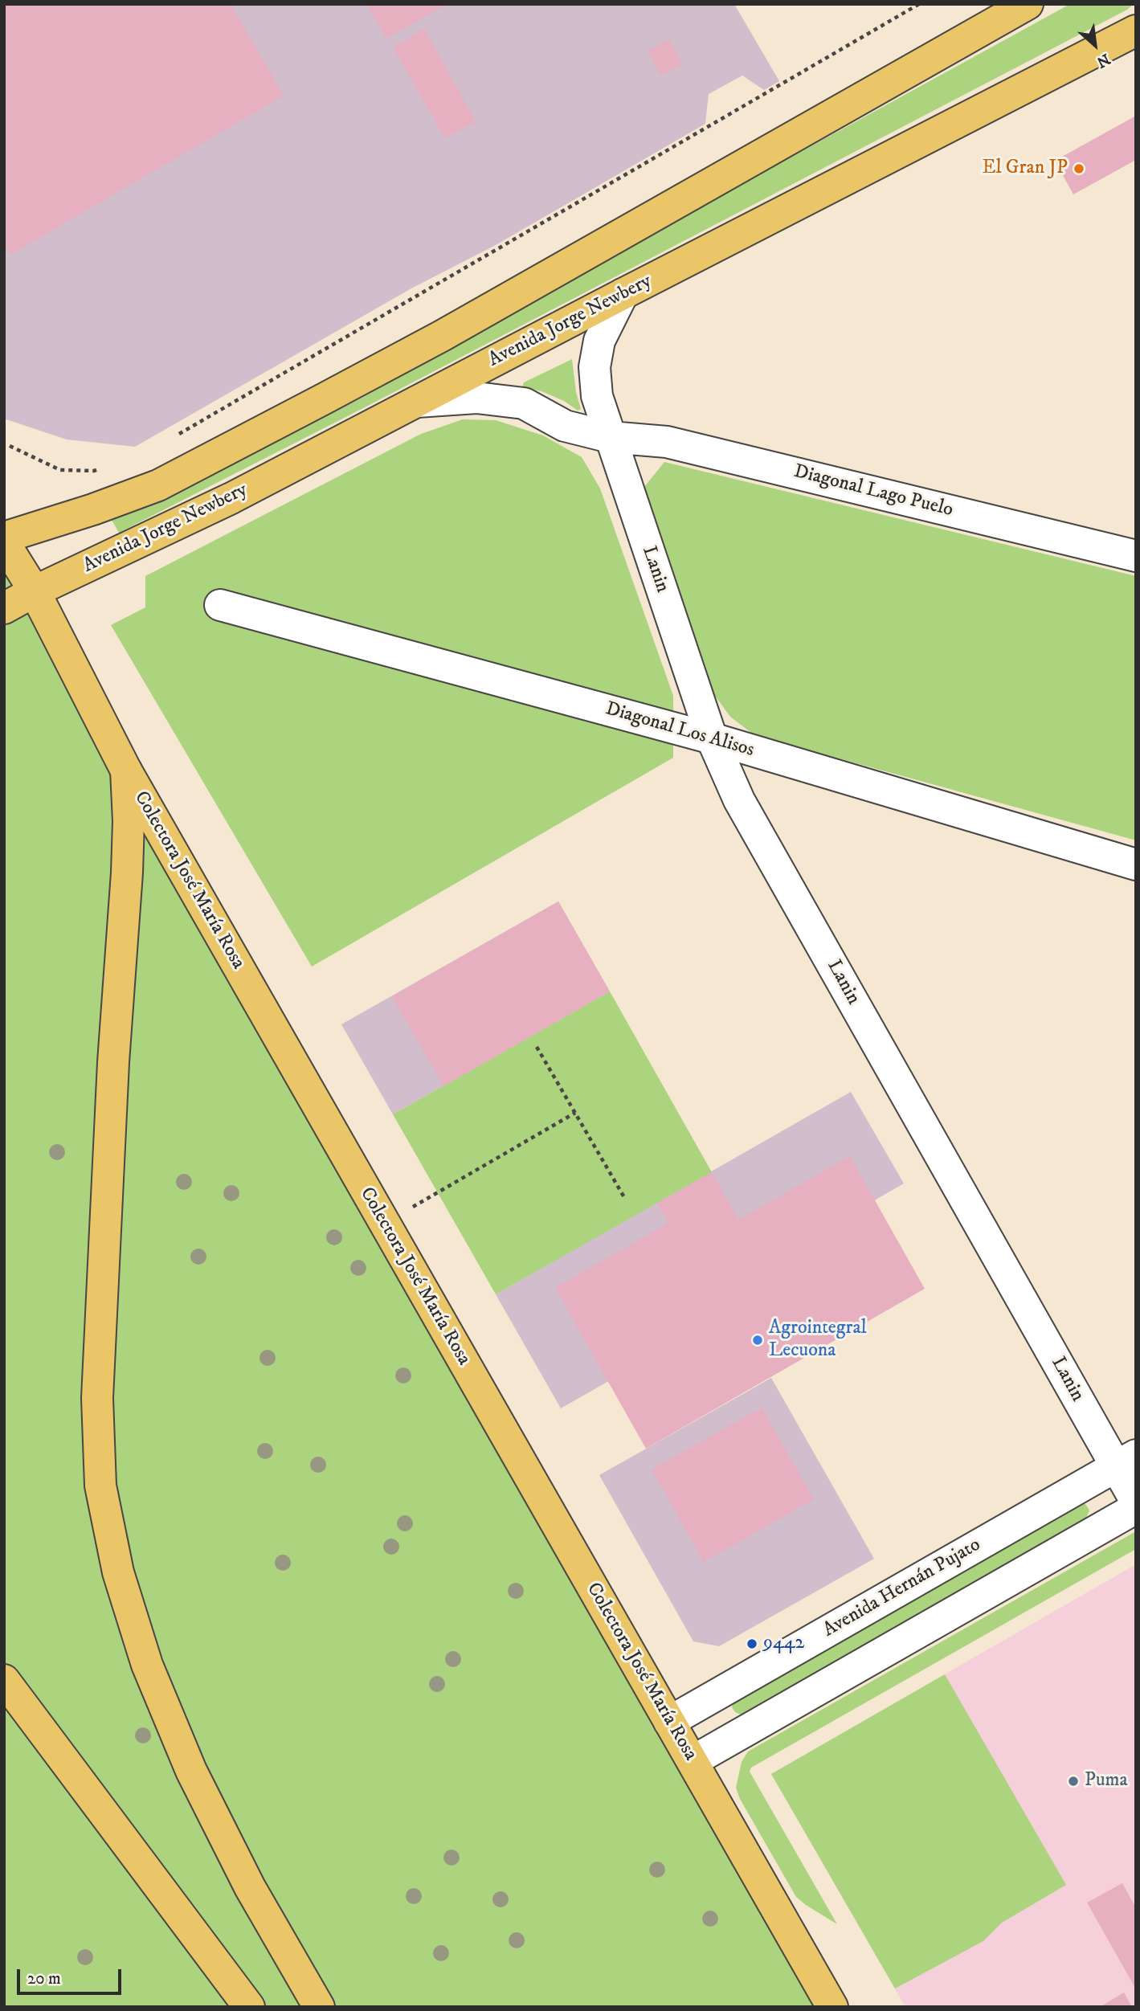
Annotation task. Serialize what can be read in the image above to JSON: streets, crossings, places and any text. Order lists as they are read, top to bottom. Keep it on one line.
{"streets":{"main road":["Avenida Jorge Newbery","Colectora José María Rosa"],"street":["Diagonal Lago Puelo","Lanin","Diagonal Los Alisos","Avenida Hernán Pujato"]},"crossings":[["Avenida Jorge Newbery","Diagonal Lago Puelo"],["Avenida Jorge Newbery","Colectora José María Rosa"],["Diagonal Lago Puelo","Lanin"],["Lanin","Diagonal Los Alisos"],["Lanin","Avenida Hernán Pujato"],["Colectora José María Rosa","Avenida Hernán Pujato"]],"places":["El Gran JP","Agrointegral Lecuona","9442","Puma"],"scale_bar":"20 m","north":"bottom right"}
